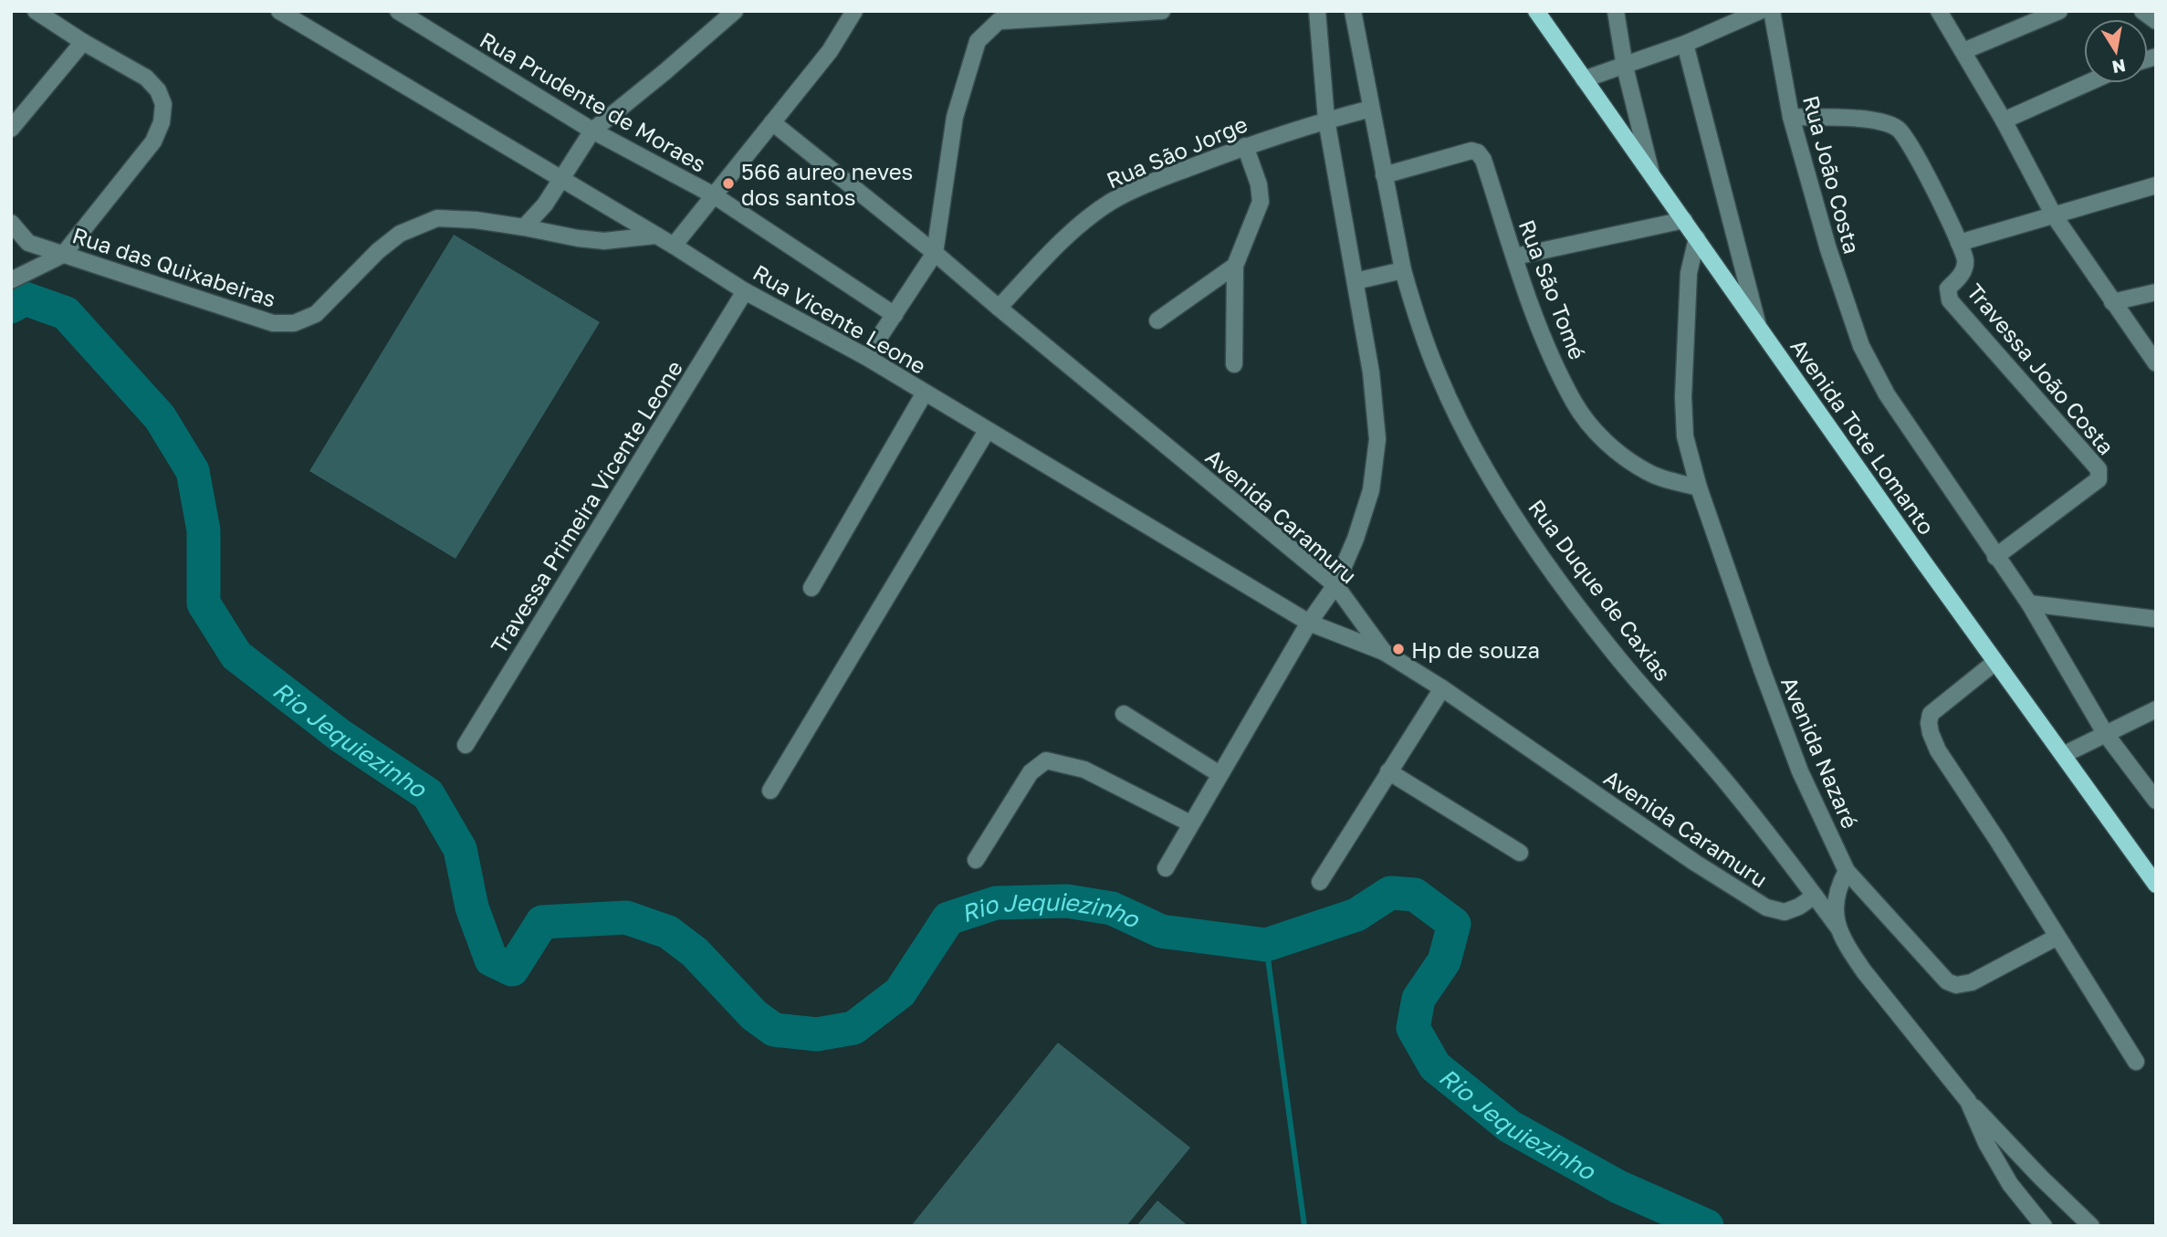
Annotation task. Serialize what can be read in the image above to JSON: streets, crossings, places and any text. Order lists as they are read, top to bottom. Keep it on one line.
{"streets":{"main road":["Avenida Tote Lomanto"],"street":["Rua Prudente de Moraes","Rua São Jorge","Rua João Costa","Rua das Quixabeiras","Rua São Tomé","Rua Vicente Leone","Travessa João Costa","Travessa Primeira Vicente Leone","Avenida Caramuru","Rua Duque de Caxias","Avenida Nazaré"]},"crossings":[["Rua São Jorge","Avenida Caramuru"],["Rua São Jorge","Rua Duque de Caxias"],["Rua João Costa","Travessa João Costa"],["Rua das Quixabeiras","Rua Vicente Leone"],["Rua São Tomé","Rua Duque de Caxias"],["Rua São Tomé","Avenida Nazaré"],["Rua Vicente Leone","Travessa Primeira Vicente Leone"],["Rua Vicente Leone","Avenida Caramuru"],["Avenida Tote Lomanto","Avenida Nazaré"],["Avenida Caramuru","Rua Duque de Caxias"]],"water":["Rio Jequiezinho"],"places":["566 aureo neves dos santos","Hp de souza"],"north":"bottom"}
